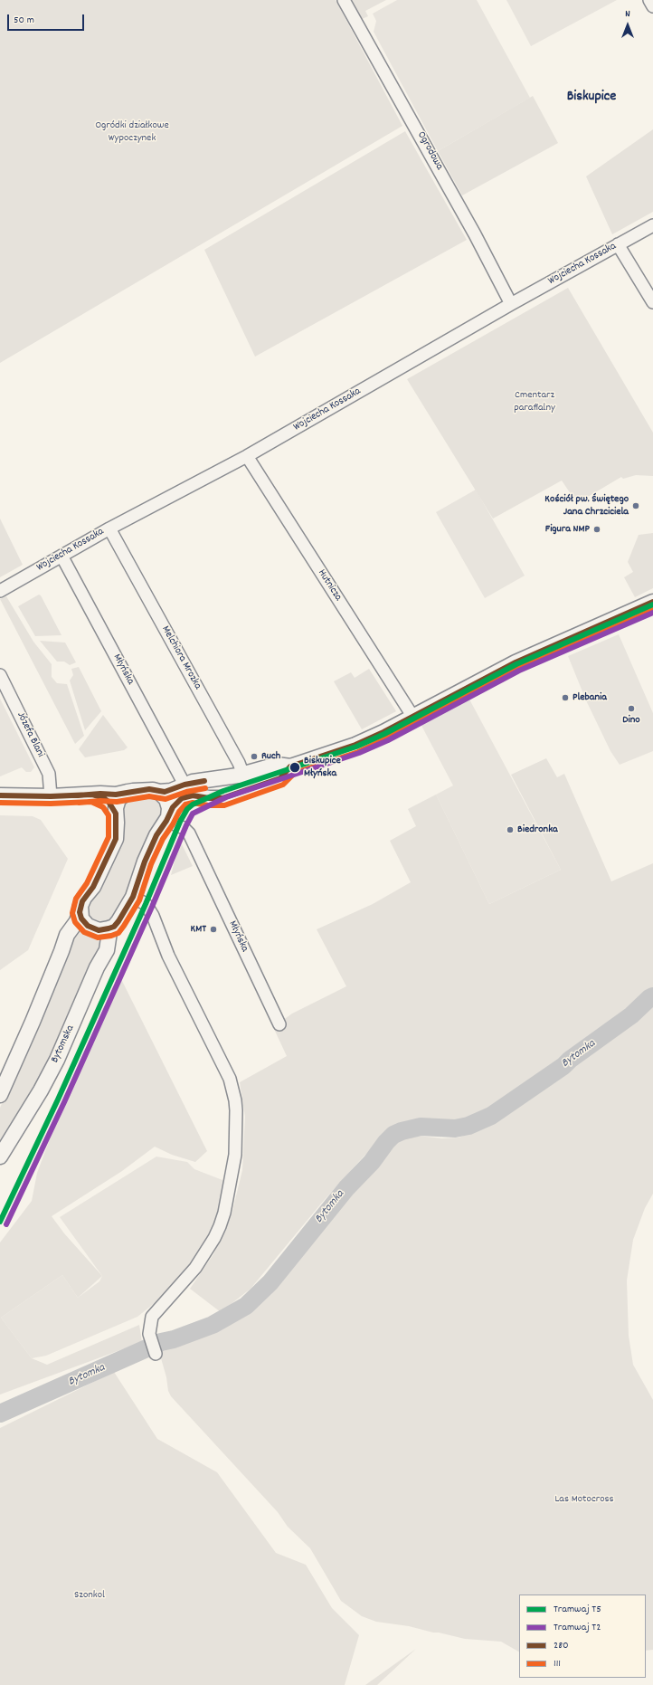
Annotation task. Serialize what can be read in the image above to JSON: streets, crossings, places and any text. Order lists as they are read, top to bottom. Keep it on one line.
{"streets":{"street":["Ogrodowa","Wojciecha Kossaka","Hutnicza","Melchiora Mrozka","Młyńska","Józefa Blani","Bytomska"]},"crossings":[["Ogrodowa","Wojciecha Kossaka"],["Wojciecha Kossaka","Hutnicza"],["Wojciecha Kossaka","Melchiora Mrozka"],["Wojciecha Kossaka","Młyńska"],["Młyńska","Bytomska"]],"districts":["Biskupice"],"water":["Bytomka"],"parks":["Ogródki działkowe Wypoczynek","Cmentarz parafialny","Las Motocross","Szonkol"],"places":["Kościół pw. Świętego Jana Chrzciciela","Figura NMP","Plebania","Dino","Ruch","Biskupice Młyńska","Biedronka","KMT"],"lines":["transit line 280","tram line T5","transit line 111","tram line T2"],"legend":["Tramwaj T5","Tramwaj T2","280","111"],"scale_bar":"50 m","north":"top"}
